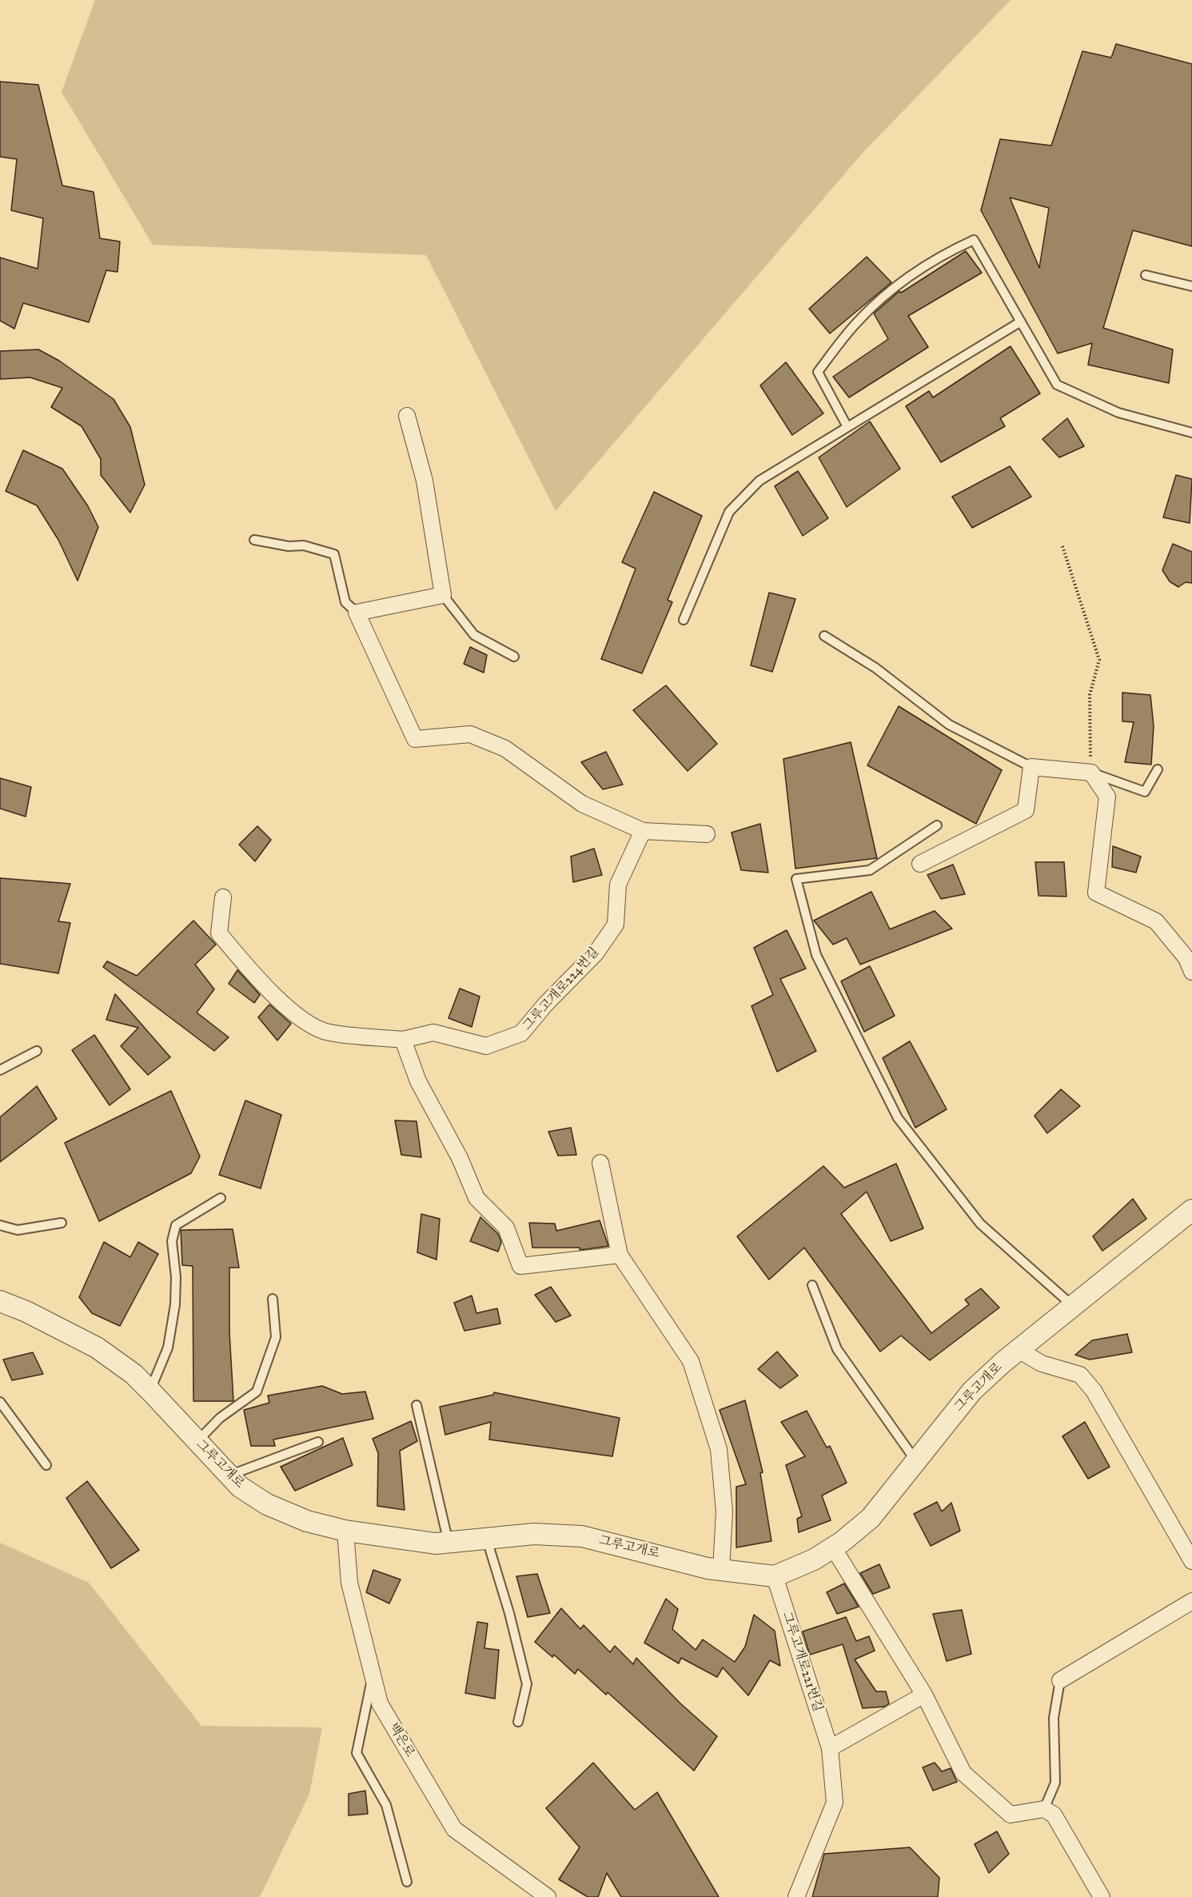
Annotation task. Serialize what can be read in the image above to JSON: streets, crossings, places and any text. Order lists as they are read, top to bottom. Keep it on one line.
{"streets":{"street":["그루고개로224번길","그루고개로","그루고개로221번길","백은로"]},"crossings":[["그루고개로","그루고개로221번길"],["그루고개로","백은로"]]}
